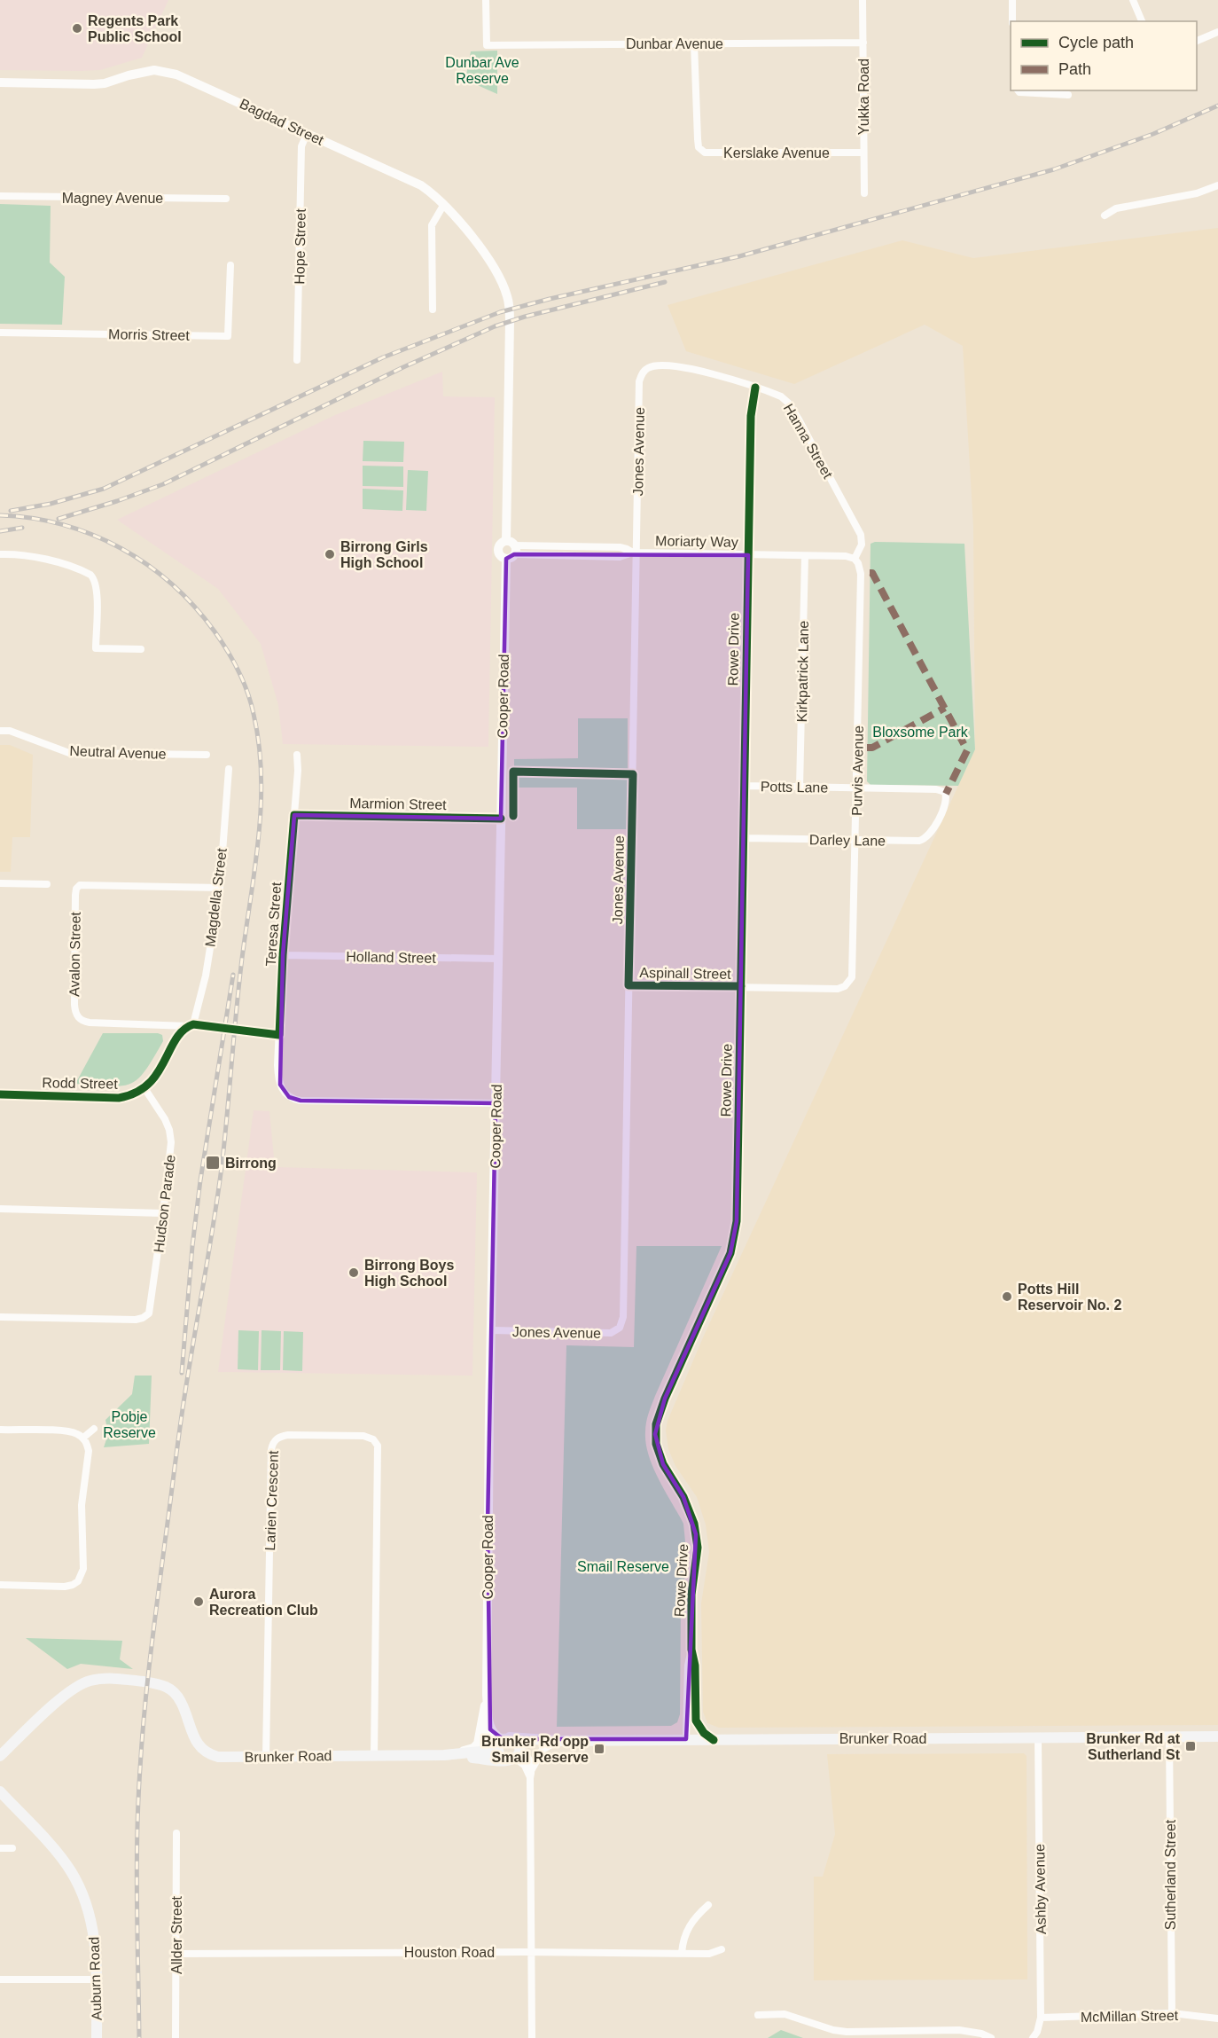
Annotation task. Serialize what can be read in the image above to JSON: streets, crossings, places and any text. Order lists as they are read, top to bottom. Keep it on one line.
{"streets":{"main road":["Brunker Road","Auburn Road"],"street":["Dunbar Avenue","Yukka Road","Bagdad Street","Kerslake Avenue","Magney Avenue","Hope Street","Morris Street","Hanna Street","Jones Avenue","Moriarty Way","Rowe Drive","Kirkpatrick Lane","Cooper Road","Neutral Avenue","Purvis Avenue","Potts Lane","Marmion Street","Darley Lane","Magdella Street","Teresa Street","Avalon Street","Holland Street","Aspinall Street","Rodd Street","Hudson Parade","Larien Crescent","Sutherland Street","Ashby Avenue","Allder Street","Houston Road","McMillan Street"]},"crossings":[["Dunbar Avenue","Yukka Road"],["Dunbar Avenue","Kerslake Avenue"],["Yukka Road","Kerslake Avenue"],["Bagdad Street","Hope Street"],["Bagdad Street","Cooper Road"],["Hanna Street","Jones Avenue"],["Hanna Street","Moriarty Way"],["Hanna Street","Rowe Drive"],["Hanna Street","Purvis Avenue"],["Jones Avenue","Moriarty Way"],["Jones Avenue","Cooper Road"],["Jones Avenue","Aspinall Street"],["Moriarty Way","Rowe Drive"],["Moriarty Way","Kirkpatrick Lane"],["Moriarty Way","Cooper Road"],["Moriarty Way","Purvis Avenue"],["Rowe Drive","Potts Lane"],["Rowe Drive","Darley Lane"],["Rowe Drive","Aspinall Street"],["Rowe Drive","Brunker Road"],["Kirkpatrick Lane","Potts Lane"],["Cooper Road","Marmion Street"],["Cooper Road","Teresa Street"],["Cooper Road","Holland Street"],["Purvis Avenue","Potts Lane"],["Purvis Avenue","Darley Lane"],["Purvis Avenue","Aspinall Street"],["Potts Lane","Darley Lane"],["Marmion Street","Teresa Street"],["Magdella Street","Avalon Street"],["Teresa Street","Avalon Street"],["Teresa Street","Holland Street"],["Rodd Street","Hudson Parade"],["Larien Crescent","Brunker Road"],["Brunker Road","Sutherland Street"],["Brunker Road","Ashby Avenue"],["Sutherland Street","McMillan Street"],["Ashby Avenue","McMillan Street"],["Allder Street","Houston Road"]],"parks":["Dunbar Ave Reserve","Bloxsome Park","Pobje Reserve","Smail Reserve"],"places":{"other":["Regents Park Public School","Birrong Girls High School","Birrong Boys High School","Potts Hill Reservoir No. 2","Aurora Recreation Club"],"transit":["Birrong","Brunker Rd at Sutherland St","Brunker Rd opp Smail Reserve"]},"legend":["Cycle path","Path"]}
